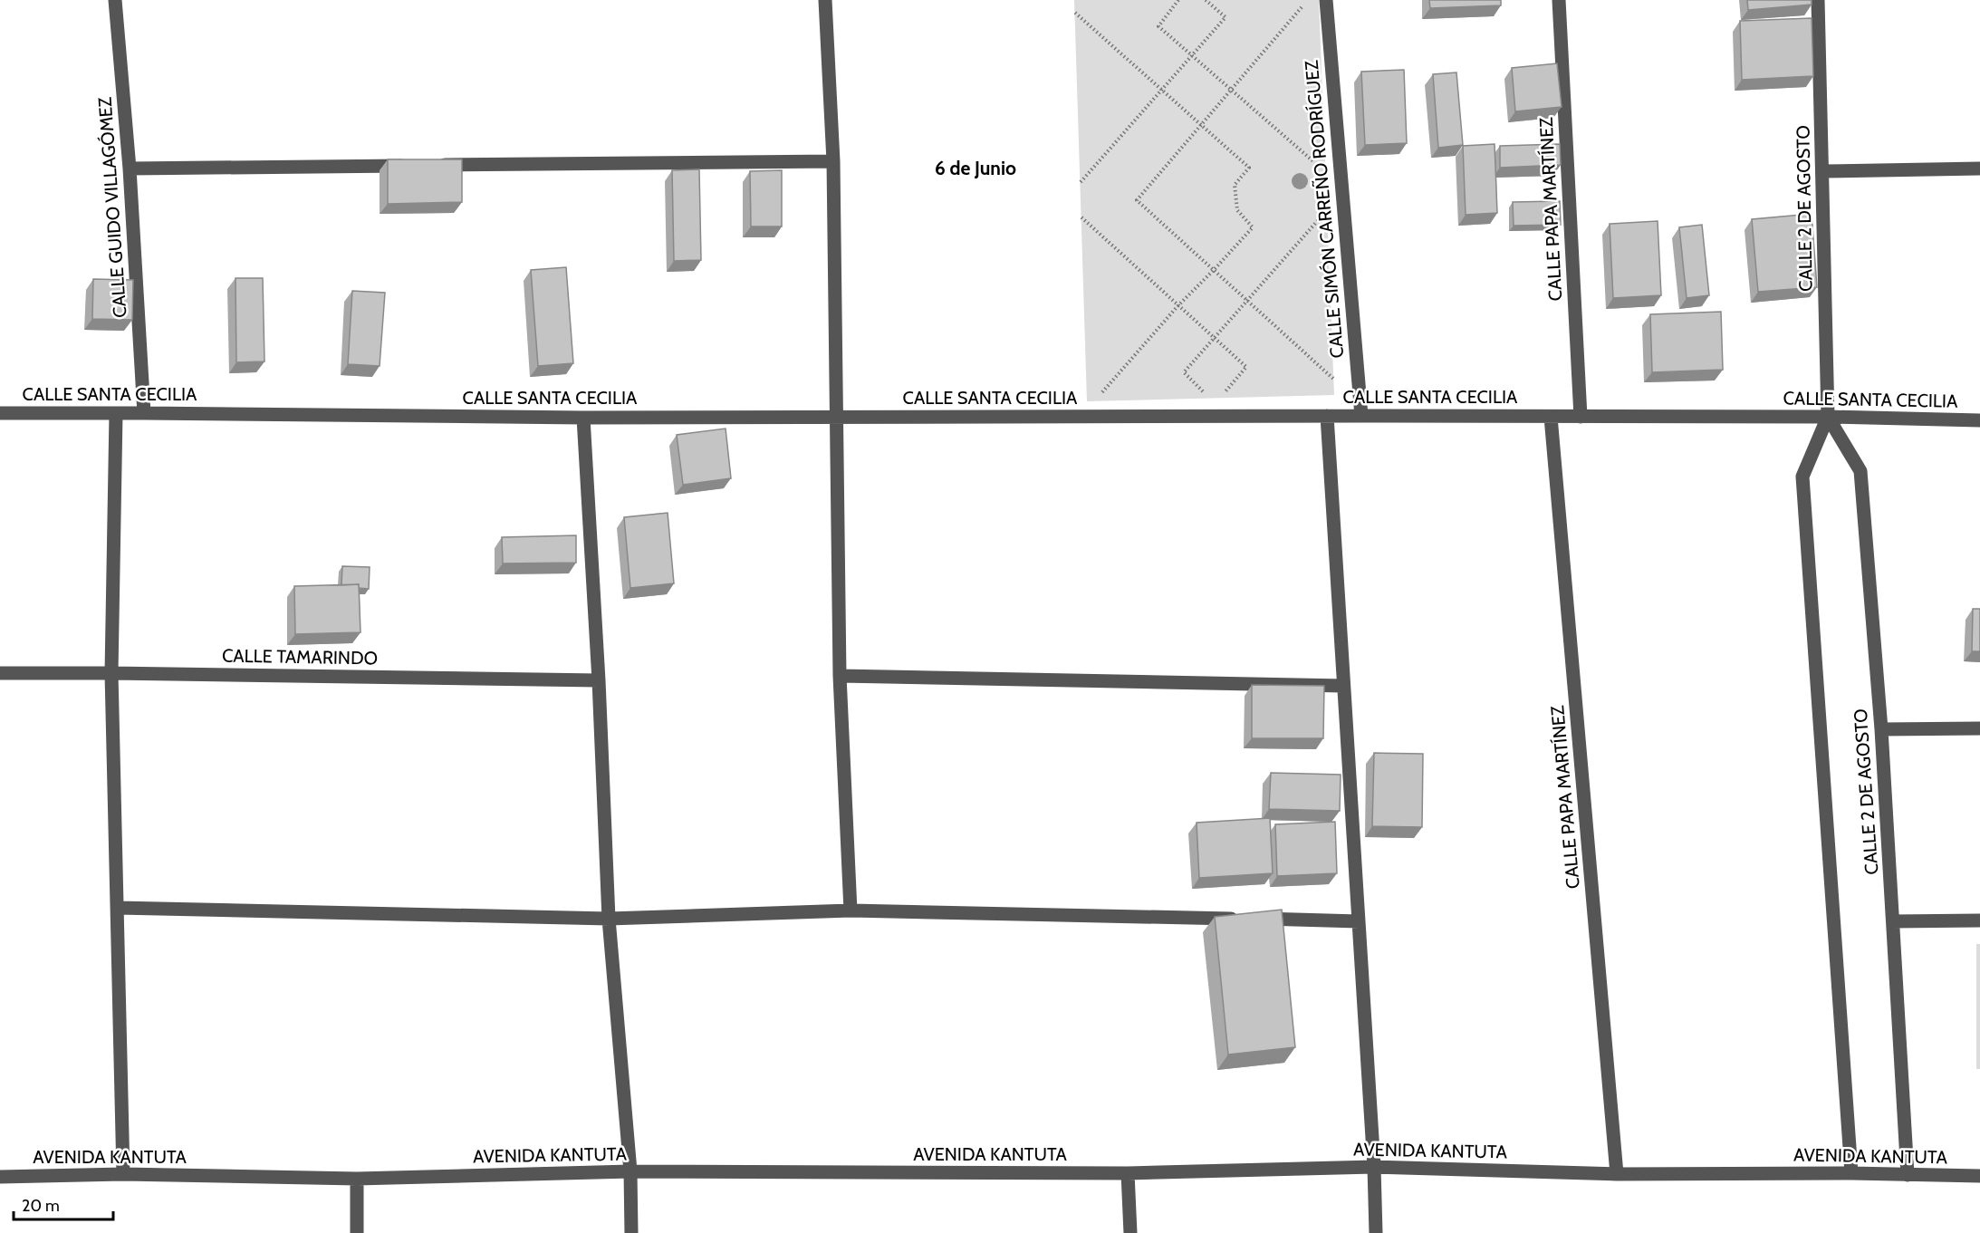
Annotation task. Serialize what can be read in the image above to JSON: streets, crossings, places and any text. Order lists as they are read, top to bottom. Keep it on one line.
{"streets":{"street":["CALLE GUIDO VILLAGÓMEZ","CALLE 2 DE AGOSTO","CALLE SIMÓN CARREÑO RODRÍGUEZ","CALLE PAPA MARTÍNEZ","CALLE SANTA CECILIA","CALLE TAMARINDO","AVENIDA KANTUTA"]},"crossings":[["CALLE GUIDO VILLAGÓMEZ","CALLE SANTA CECILIA"],["CALLE 2 DE AGOSTO","CALLE SANTA CECILIA"],["CALLE 2 DE AGOSTO","AVENIDA KANTUTA"],["CALLE SIMÓN CARREÑO RODRÍGUEZ","CALLE SANTA CECILIA"],["CALLE PAPA MARTÍNEZ","CALLE SANTA CECILIA"],["CALLE PAPA MARTÍNEZ","AVENIDA KANTUTA"]],"districts":["6 de Junio"],"scale_bar":"20 m"}
